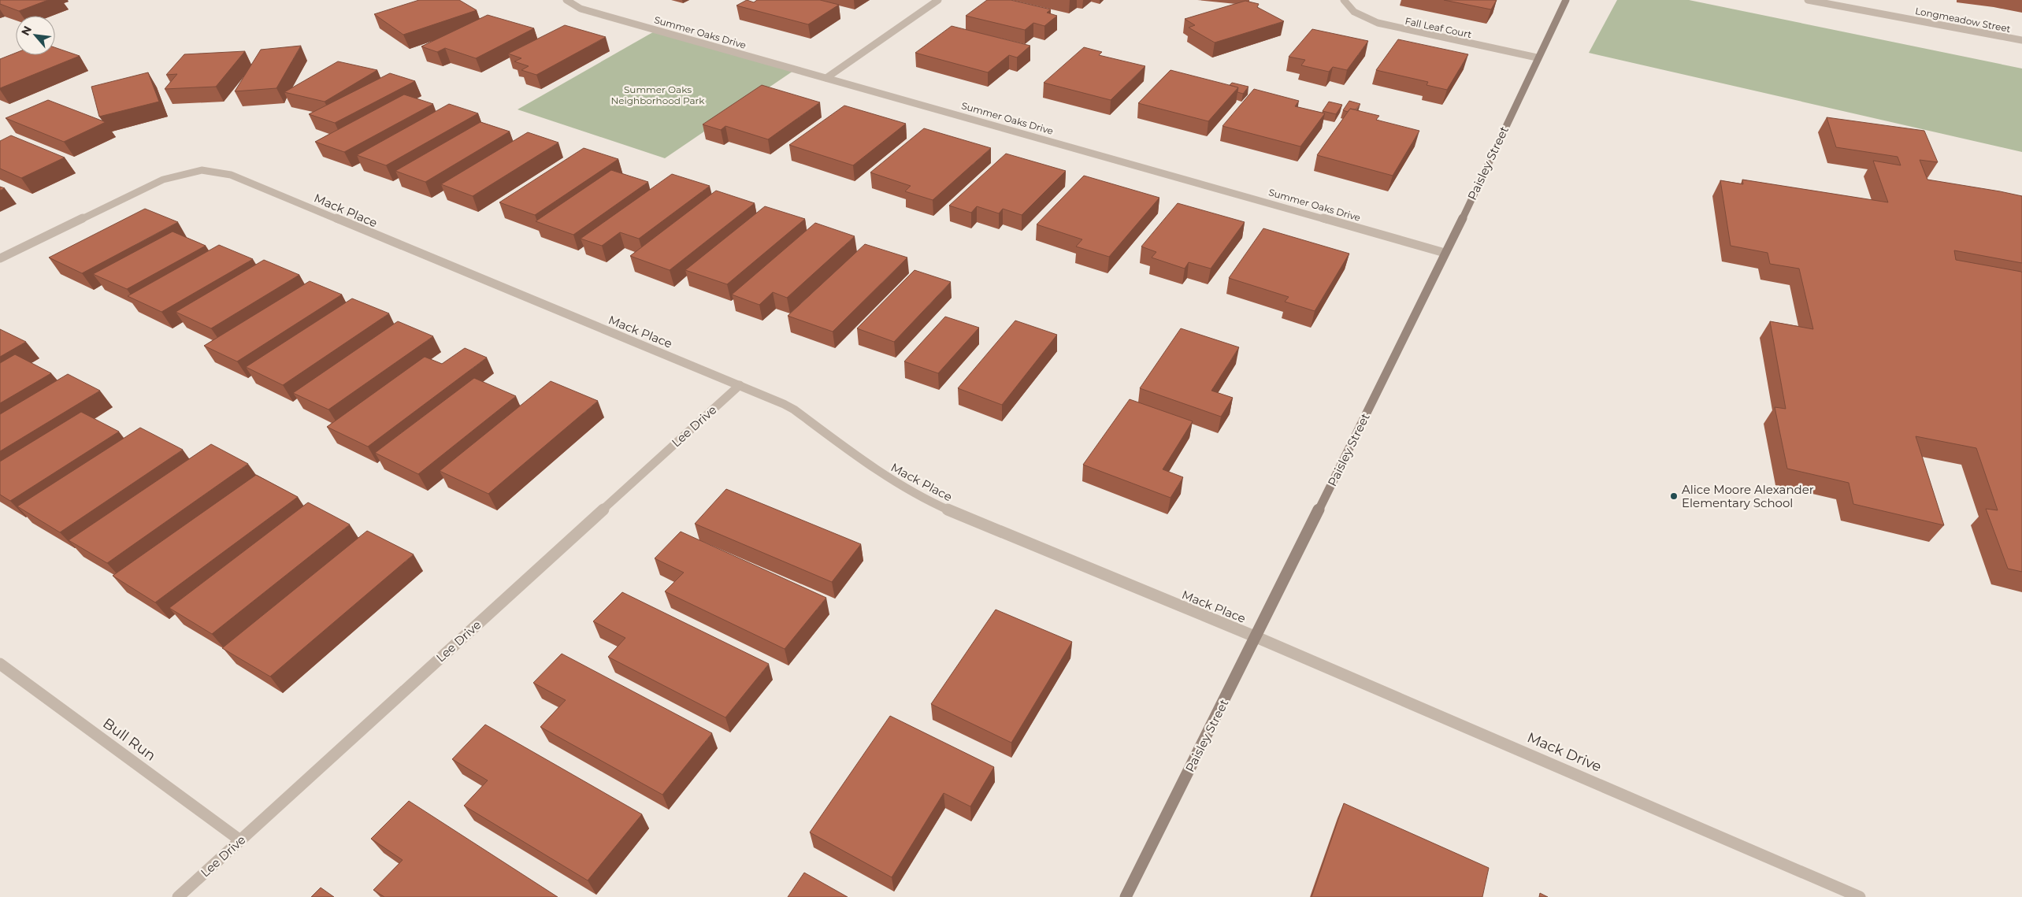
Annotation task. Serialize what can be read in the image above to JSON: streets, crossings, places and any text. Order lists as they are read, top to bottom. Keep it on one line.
{"streets":{"street":["Longmeadow Street","Fall Leaf Court","Summer Oaks Drive","Paisley Street","Mack Place","Lee Drive","Bull Run","Mack Drive"]},"crossings":[["Fall Leaf Court","Paisley Street"],["Summer Oaks Drive","Paisley Street"],["Paisley Street","Mack Place"],["Paisley Street","Mack Drive"],["Mack Place","Lee Drive"],["Mack Place","Mack Drive"],["Lee Drive","Bull Run"]],"parks":["Summer Oaks Neighborhood Park"],"places":["Alice Moore Alexander Elementary School"],"north":"top left"}
